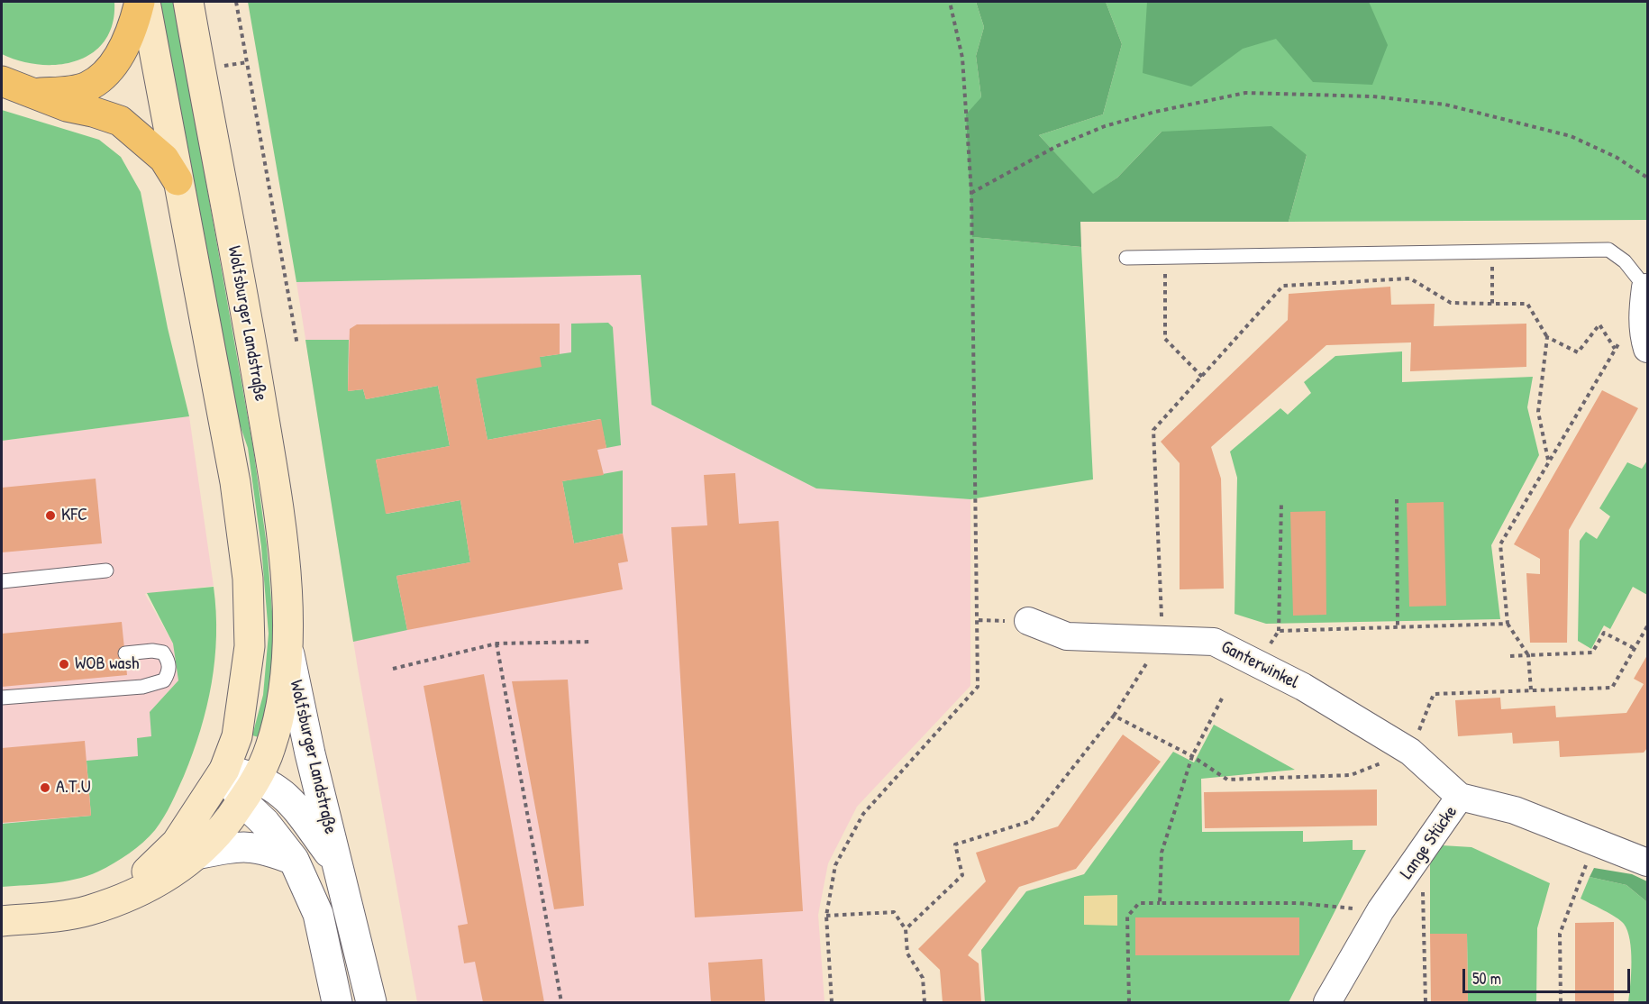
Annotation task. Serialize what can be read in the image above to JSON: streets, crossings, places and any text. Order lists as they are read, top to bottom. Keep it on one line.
{"streets":{"main road":["Wolfsburger Landstraße"],"street":["Ganterwinkel","Lange Stücke"]},"crossings":[["Ganterwinkel","Lange Stücke"]],"places":["KFC","WOB wash","A.T.U"],"scale_bar":"50 m"}
